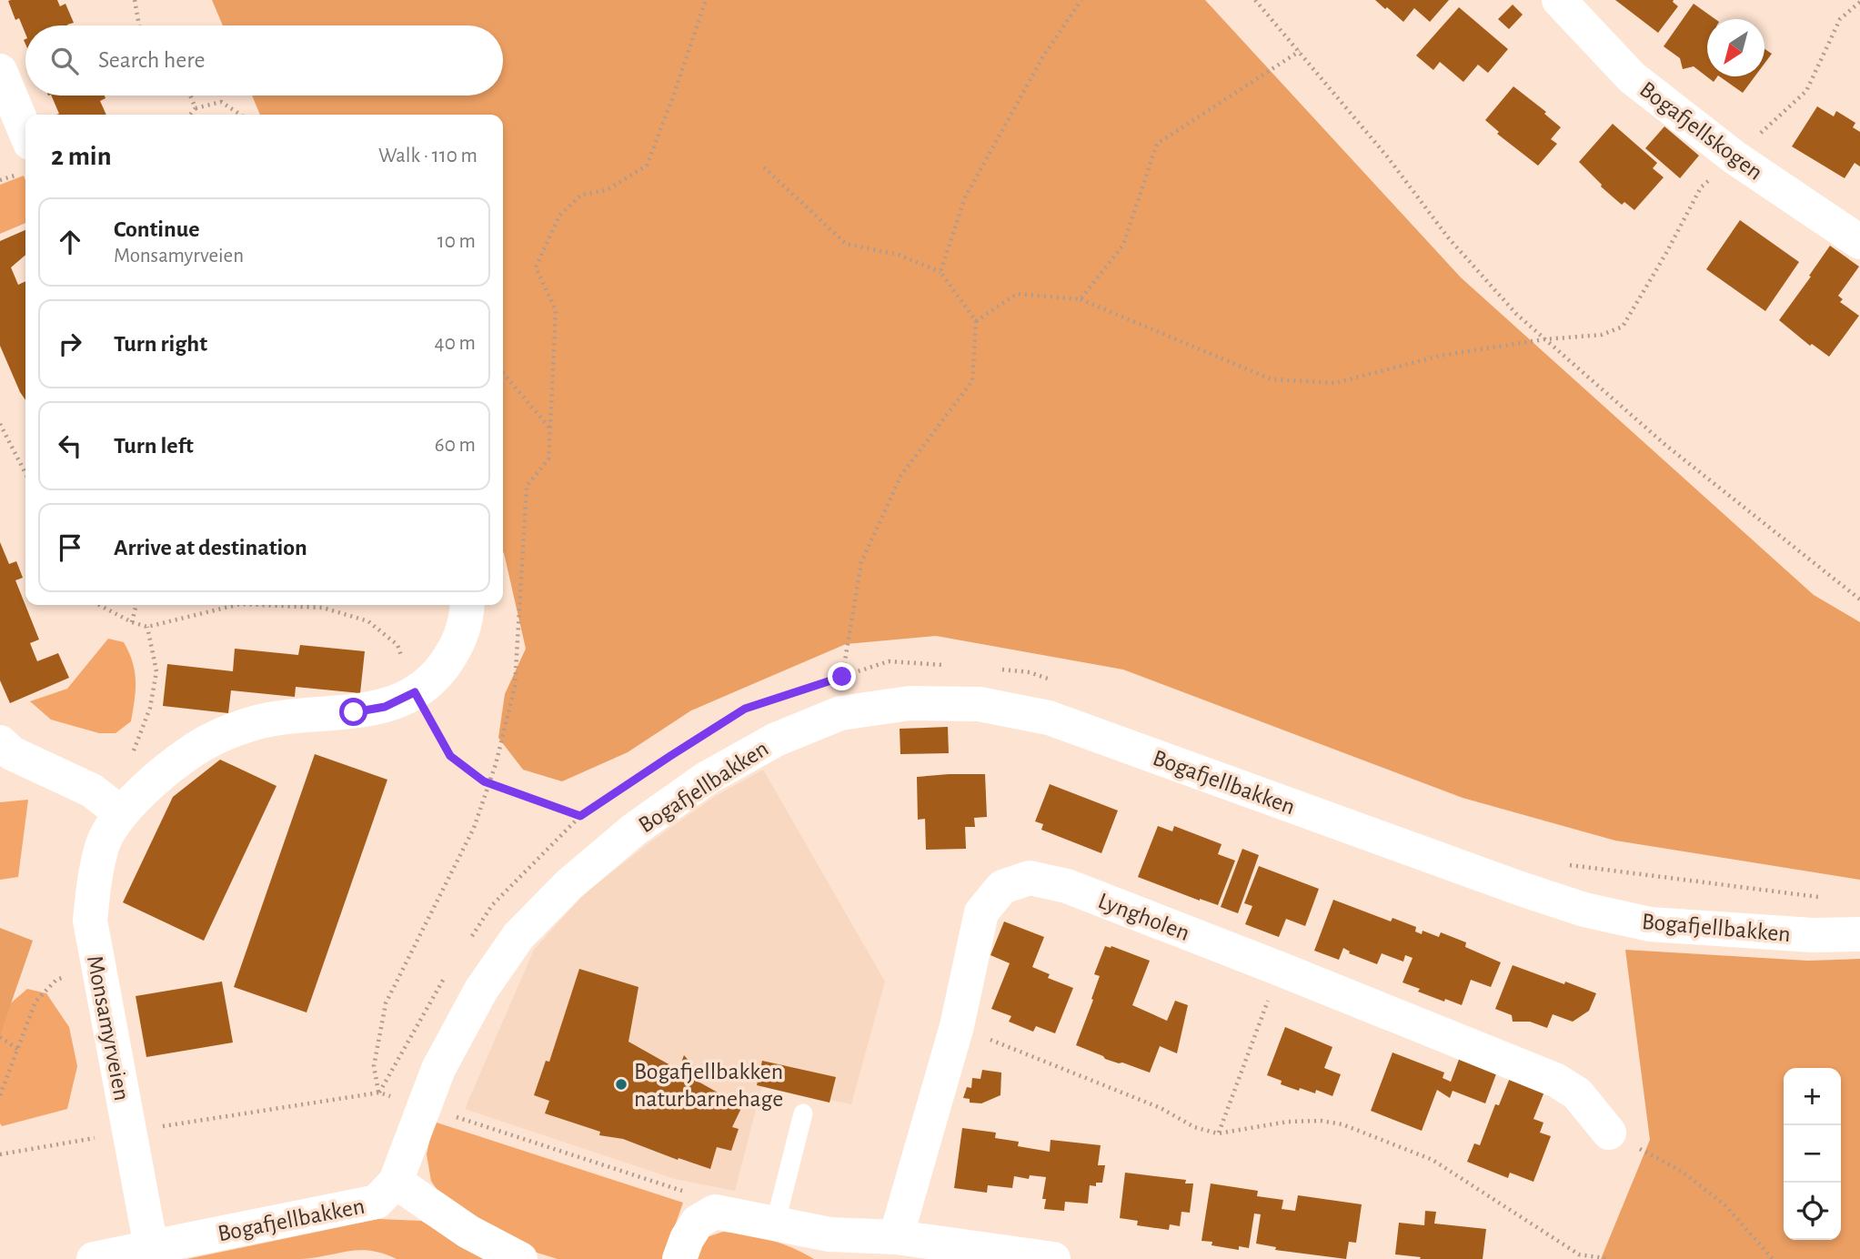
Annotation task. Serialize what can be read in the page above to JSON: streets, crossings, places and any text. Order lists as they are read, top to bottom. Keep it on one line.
{"streets":{"street":["Bogafjellskogen","Bogafjellbakken","Lyngholen","Monsamyrveien"]},"crossings":[["Bogafjellbakken","Monsamyrveien"]],"places":["Bogafjellbakken naturbarnehage"],"north":"bottom left","page":{"search":"Search here","heading":["2 min","Walk · 110 m"],"list":[["Continue","Monsamyrveien","10 m"],["Turn right","40 m"],["Turn left","60 m"],"Arrive at destination"],"map_buttons":["+","−"]}}
